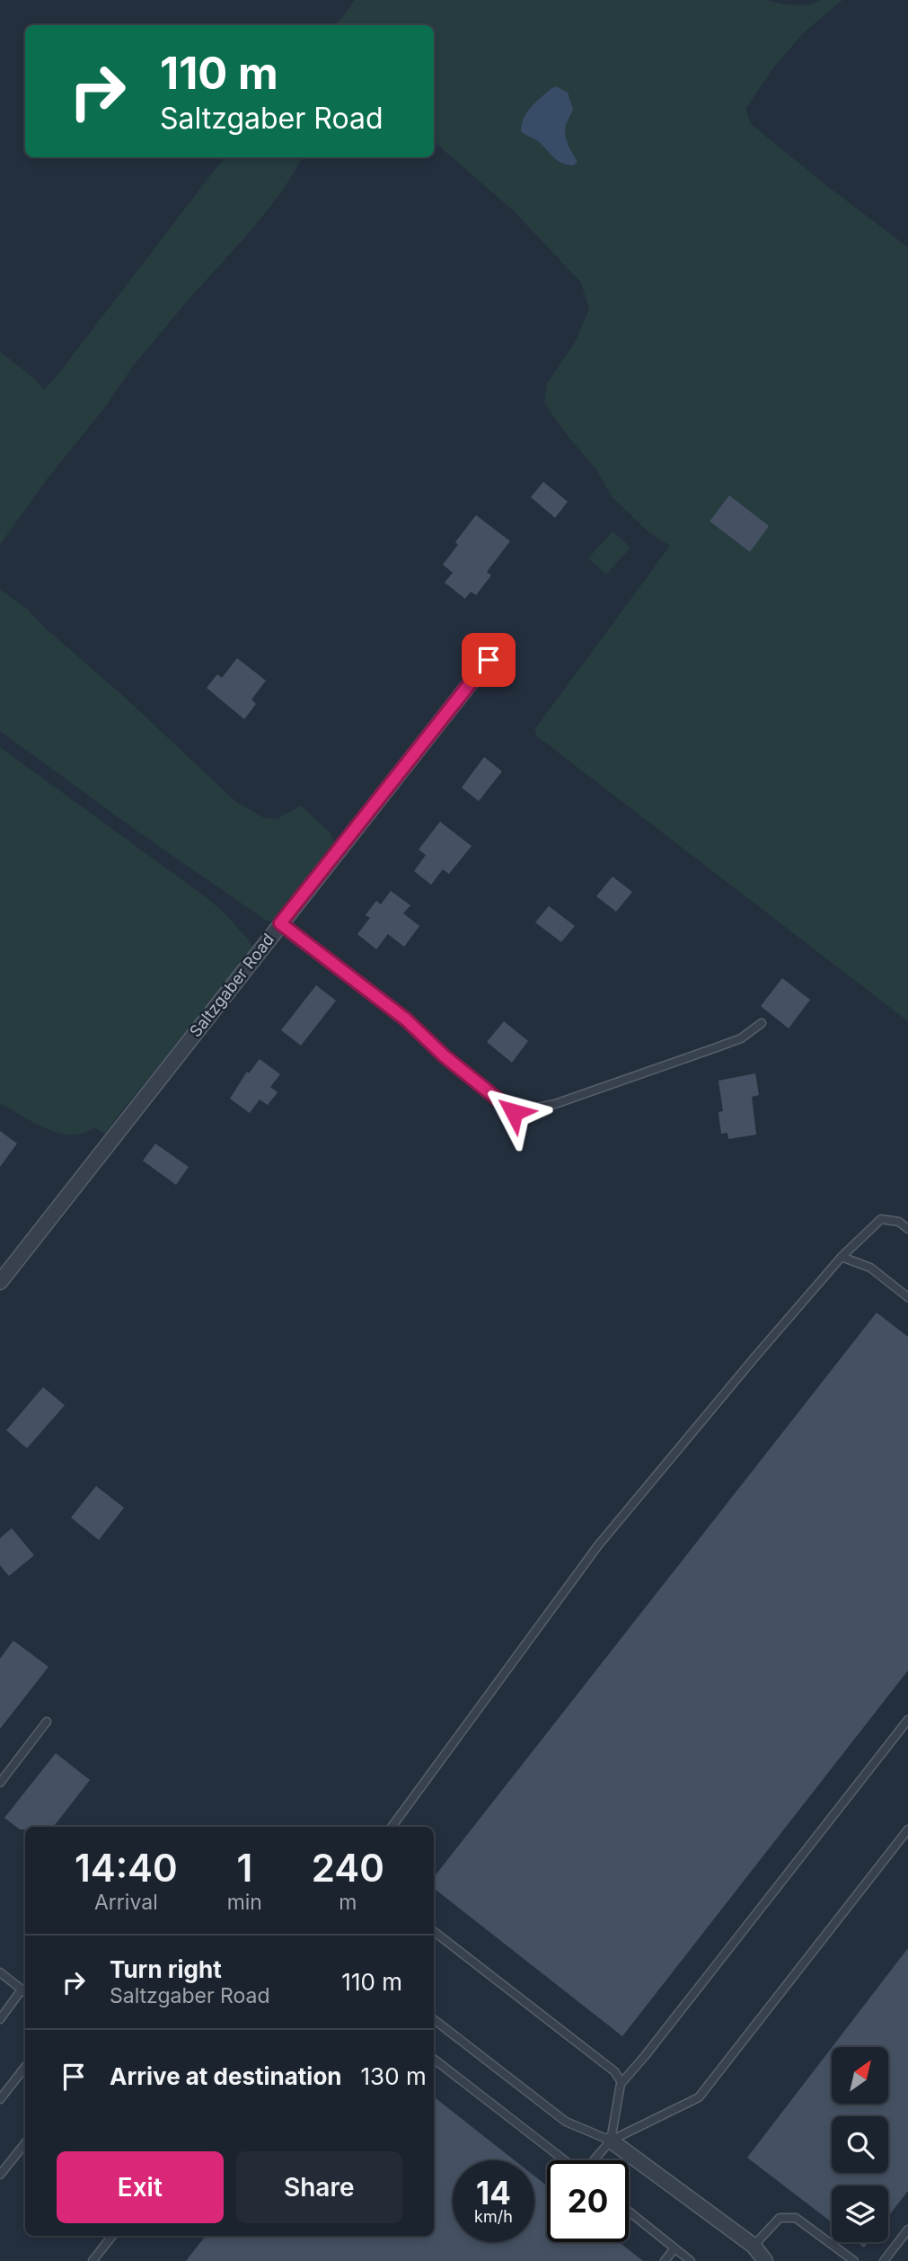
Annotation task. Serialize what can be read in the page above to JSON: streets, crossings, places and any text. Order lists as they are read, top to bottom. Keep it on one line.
{"streets":{"street":["Saltzgaber Road"]},"north":"top right","page":{"turn":["110 m","Saltzgaber Road"],"eta":["14:40","Arrival","1","min","240","m"],"list":[{"name":"Turn right","note":"Saltzgaber Road","value":"110 m"},{"name":"Arrive at destination","value":"130 m"}],"buttons":["Exit","Share"],"speed":"14 km/h","limit":"20"}}
